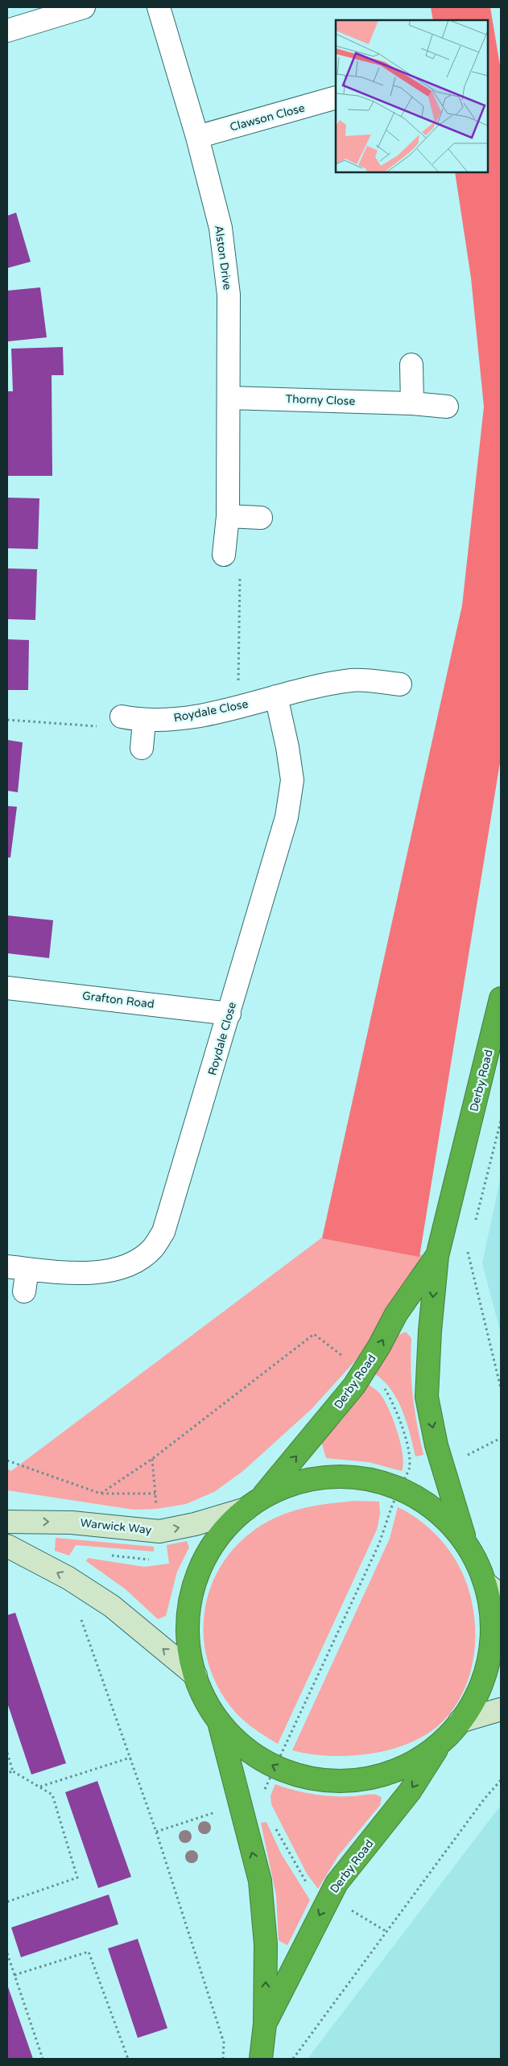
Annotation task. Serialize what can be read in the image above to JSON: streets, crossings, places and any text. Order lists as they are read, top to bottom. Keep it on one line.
{"streets":{"highway":["Derby Road"],"street":["Clawson Close","Alston Drive","Thorny Close","Roydale Close","Grafton Road","Warwick Way"]},"crossings":[["Clawson Close","Alston Drive"],["Alston Drive","Thorny Close"],["Roydale Close","Grafton Road"],["Derby Road","Warwick Way"]],"one_way":["Warwick Way"]}
